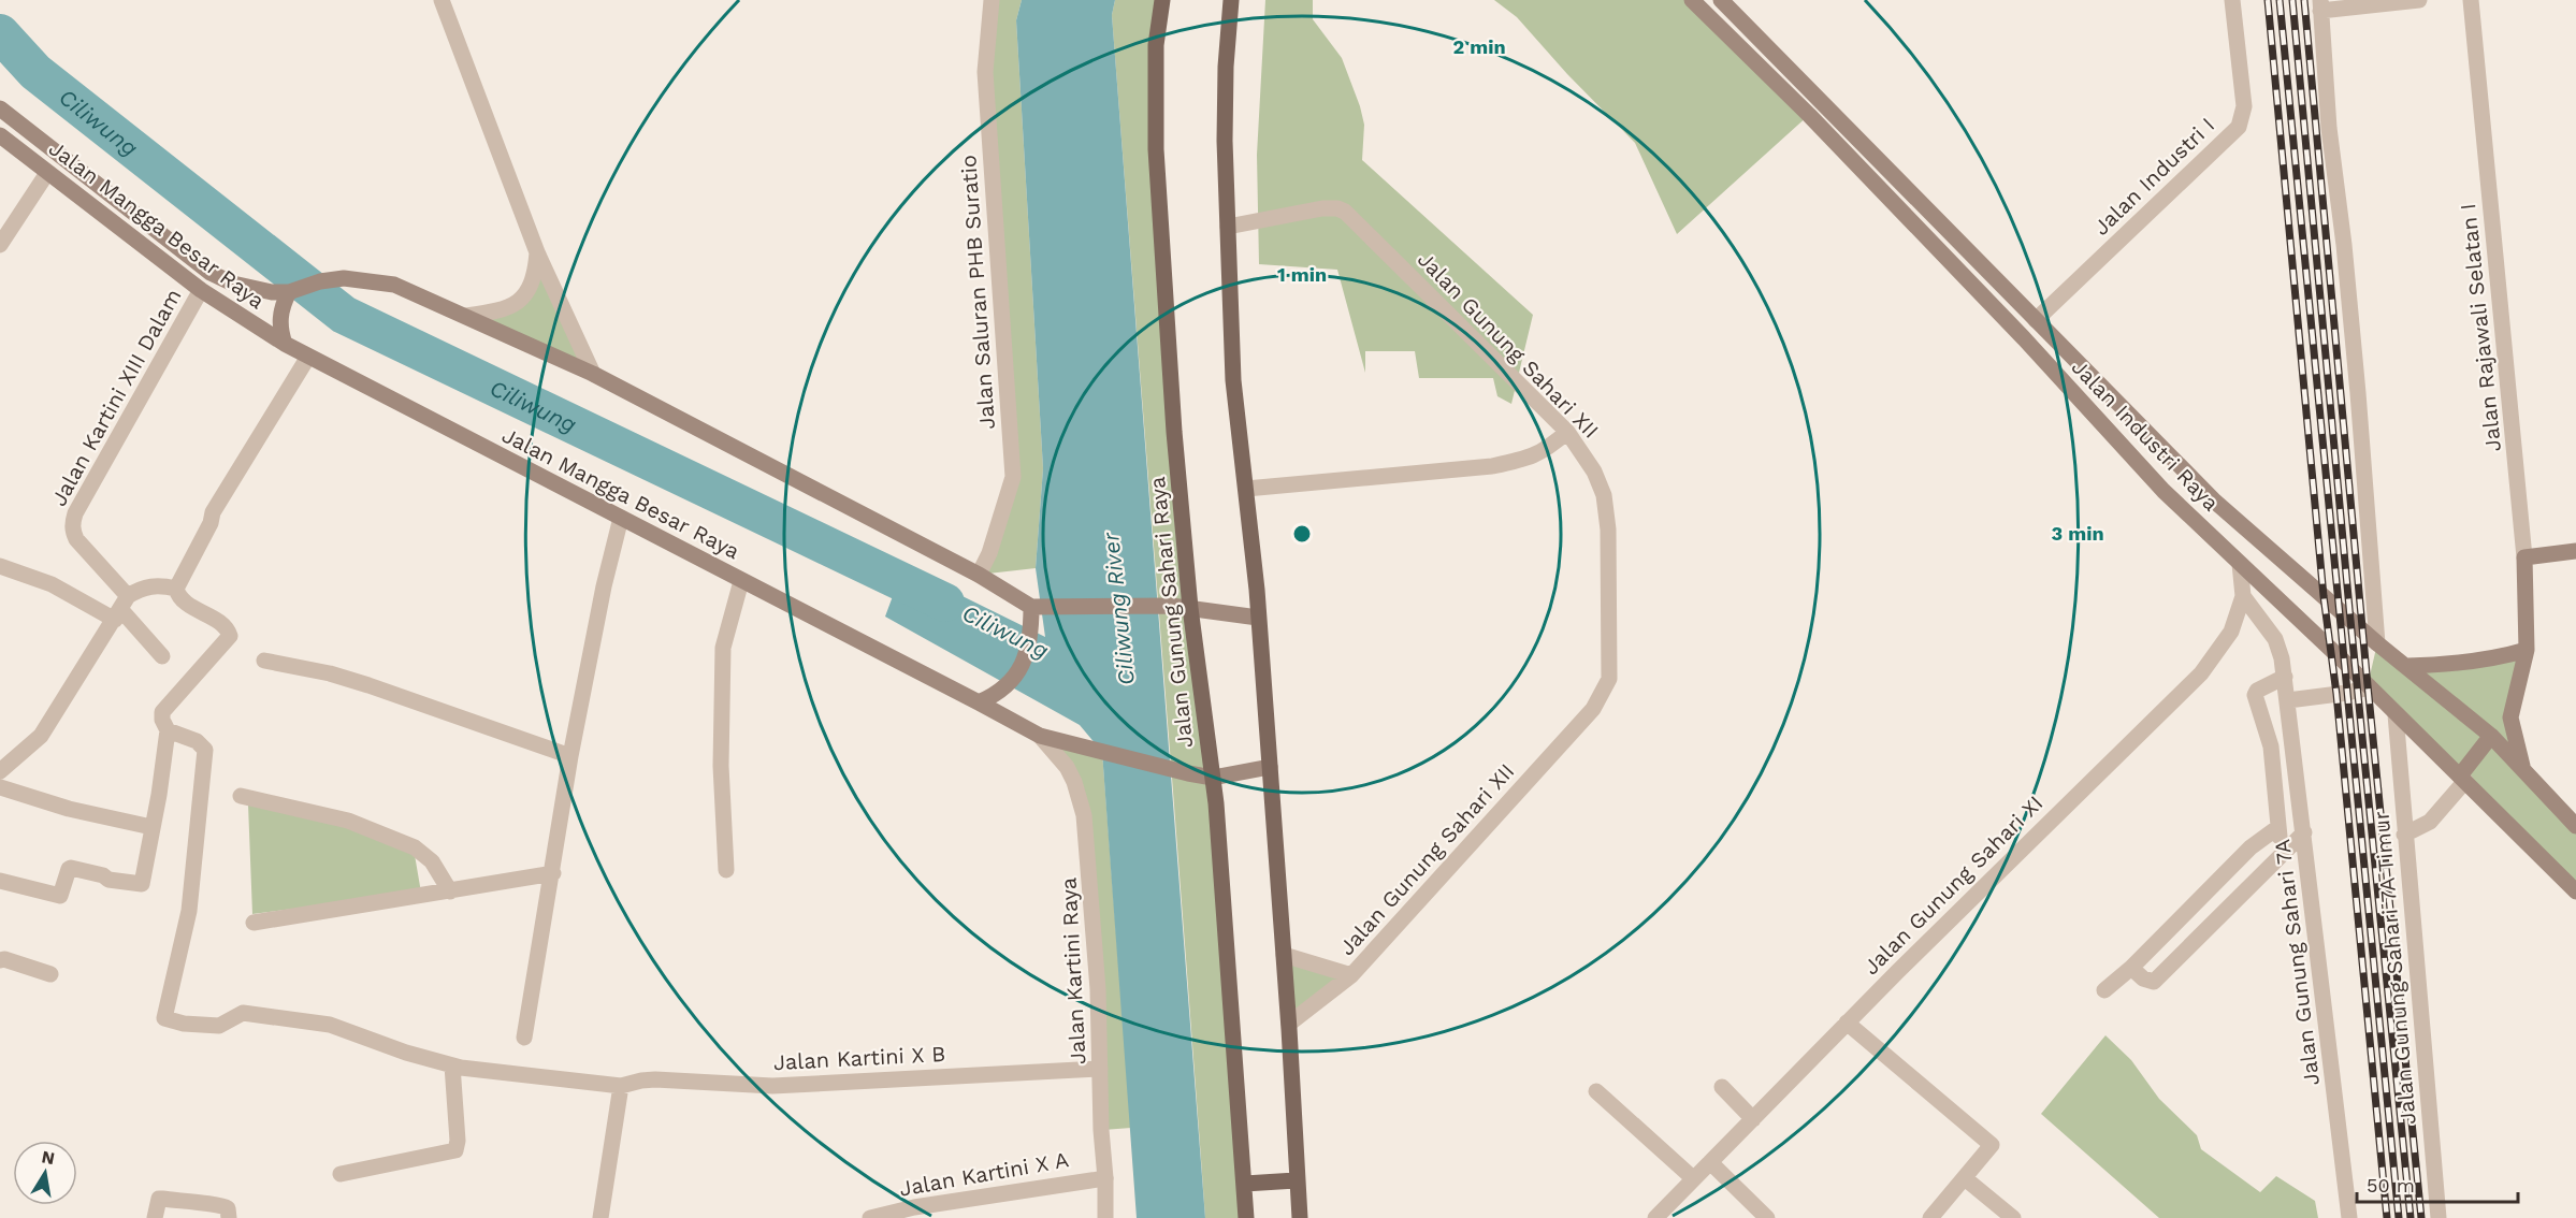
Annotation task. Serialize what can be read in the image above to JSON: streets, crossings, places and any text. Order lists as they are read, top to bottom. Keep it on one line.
{"streets":{"main road":["Jalan Mangga Besar Raya","Jalan Rajawali Selatan I","Jalan Industri Raya","Jalan Gunung Sahari Raya"],"street":["Jalan Industri I","Jalan Saluran PHB Suratio","Jalan Gunung Sahari XII","Jalan Kartini XIII Dalam","Jalan Gunung Sahari XI","Jalan Gunung Sahari 7A","Jalan Gunung Sahari 7A Timur","Jalan Kartini Raya","Jalan Kartini X B","Jalan Kartini X A"]},"crossings":[["Jalan Industri I","Jalan Industri Raya"],["Jalan Mangga Besar Raya","Jalan Saluran PHB Suratio"],["Jalan Mangga Besar Raya","Jalan Kartini XIII Dalam"],["Jalan Mangga Besar Raya","Jalan Gunung Sahari Raya"],["Jalan Mangga Besar Raya","Jalan Kartini Raya"],["Jalan Rajawali Selatan I","Jalan Industri Raya"],["Jalan Industri Raya","Jalan Gunung Sahari XI"],["Jalan Industri Raya","Jalan Gunung Sahari 7A Timur"],["Jalan Gunung Sahari XI","Jalan Gunung Sahari 7A"],["Jalan Kartini Raya","Jalan Kartini X B"],["Jalan Kartini Raya","Jalan Kartini X A"]],"water":["Ciliwung","Ciliwung River"],"scale_bar":"50 m","north":"top","rings":["2 min","1 min","3 min"]}
